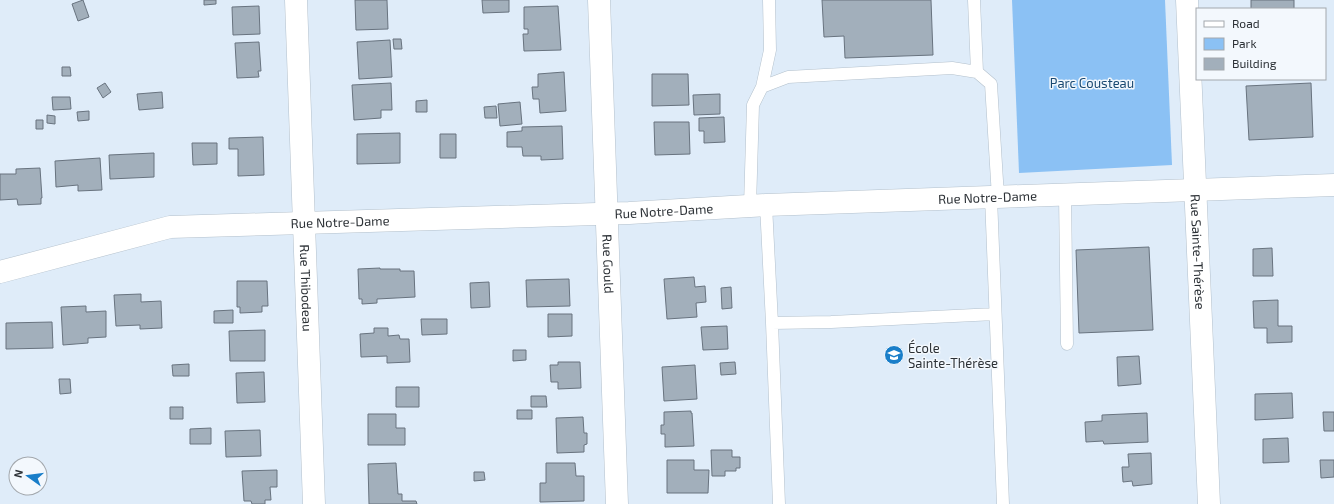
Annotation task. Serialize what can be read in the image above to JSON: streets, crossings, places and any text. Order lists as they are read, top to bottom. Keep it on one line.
{"streets":{"street":["Rue Notre-Dame","Rue Sainte-Thérèse","Rue Gould","Rue Thibodeau"]},"crossings":[["Rue Notre-Dame","Rue Sainte-Thérèse"],["Rue Notre-Dame","Rue Gould"],["Rue Notre-Dame","Rue Thibodeau"]],"parks":["Parc Cousteau"],"places":{"school or university":["École Sainte-Thérèse"]},"legend":["Road","Park","Building"],"north":"left"}
